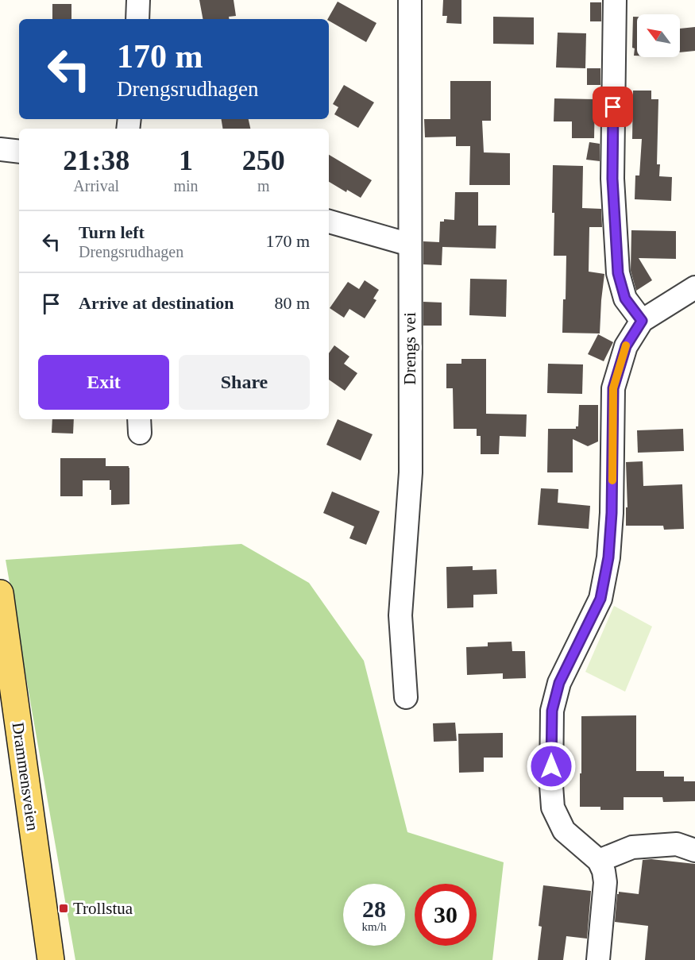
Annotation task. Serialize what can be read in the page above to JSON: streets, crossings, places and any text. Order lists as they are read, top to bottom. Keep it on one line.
{"streets":{"main road":["Drammensveien"],"street":["Drengs vei"]},"places":{"transit":["Trollstua"]},"north":"top left","page":{"turn":["170 m","Drengsrudhagen"],"eta":["21:38","Arrival","1","min","250","m"],"list":[{"name":"Turn left","note":"Drengsrudhagen","value":"170 m"},{"name":"Arrive at destination","value":"80 m"}],"buttons":["Exit","Share"],"speed":"28 km/h","limit":"30"}}
